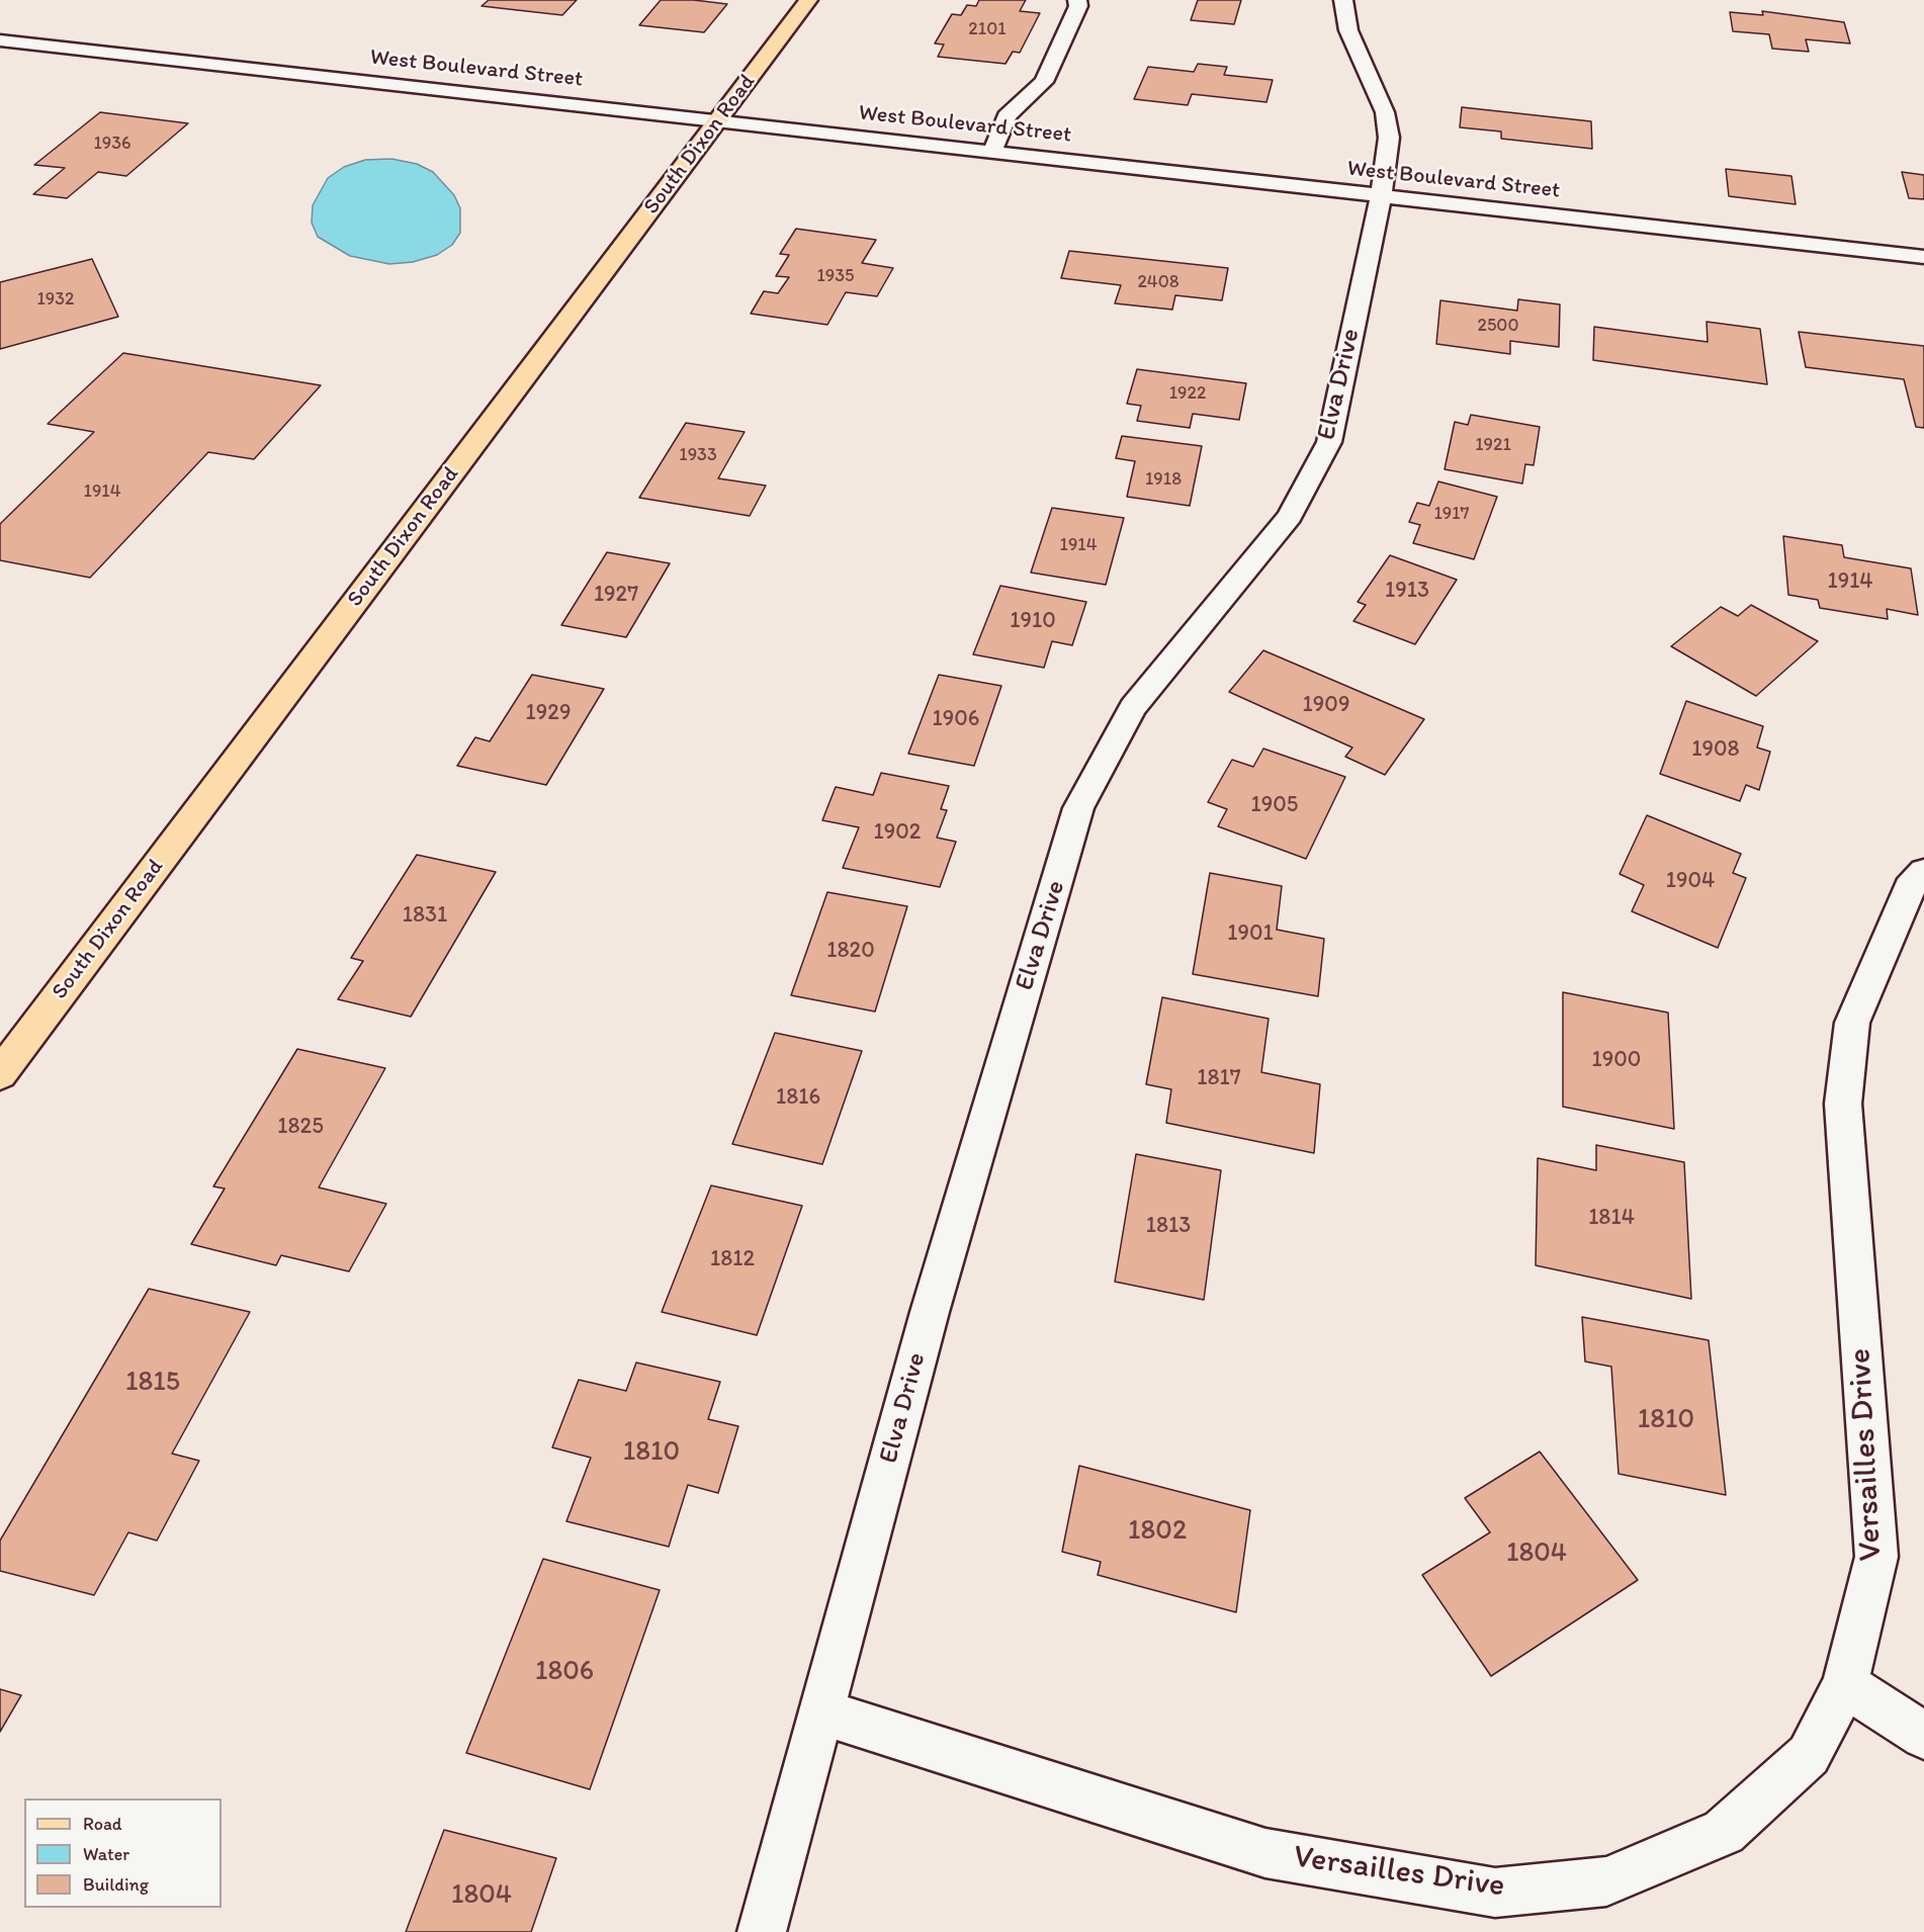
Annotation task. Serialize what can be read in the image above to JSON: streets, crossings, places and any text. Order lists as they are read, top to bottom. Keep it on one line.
{"streets":{"main road":["South Dixon Road"],"street":["West Boulevard Street","Elva Drive","Versailles Drive"]},"crossings":[["West Boulevard Street","South Dixon Road"],["West Boulevard Street","Elva Drive"],["Elva Drive","Versailles Drive"]],"house_numbers":["2101","1936","1935","2408","1932","2500","1922","1921","1933","1918","1914","1917","1914","1914","1913","1927","1910","1909","1929","1906","1908","1905","1902","1904","1831","1901","1820","1900","1817","1816","1825","1814","1813","1812","1815","1810","1810","1802","1804","1806","1804"],"legend":["Road","Water","Building"]}
